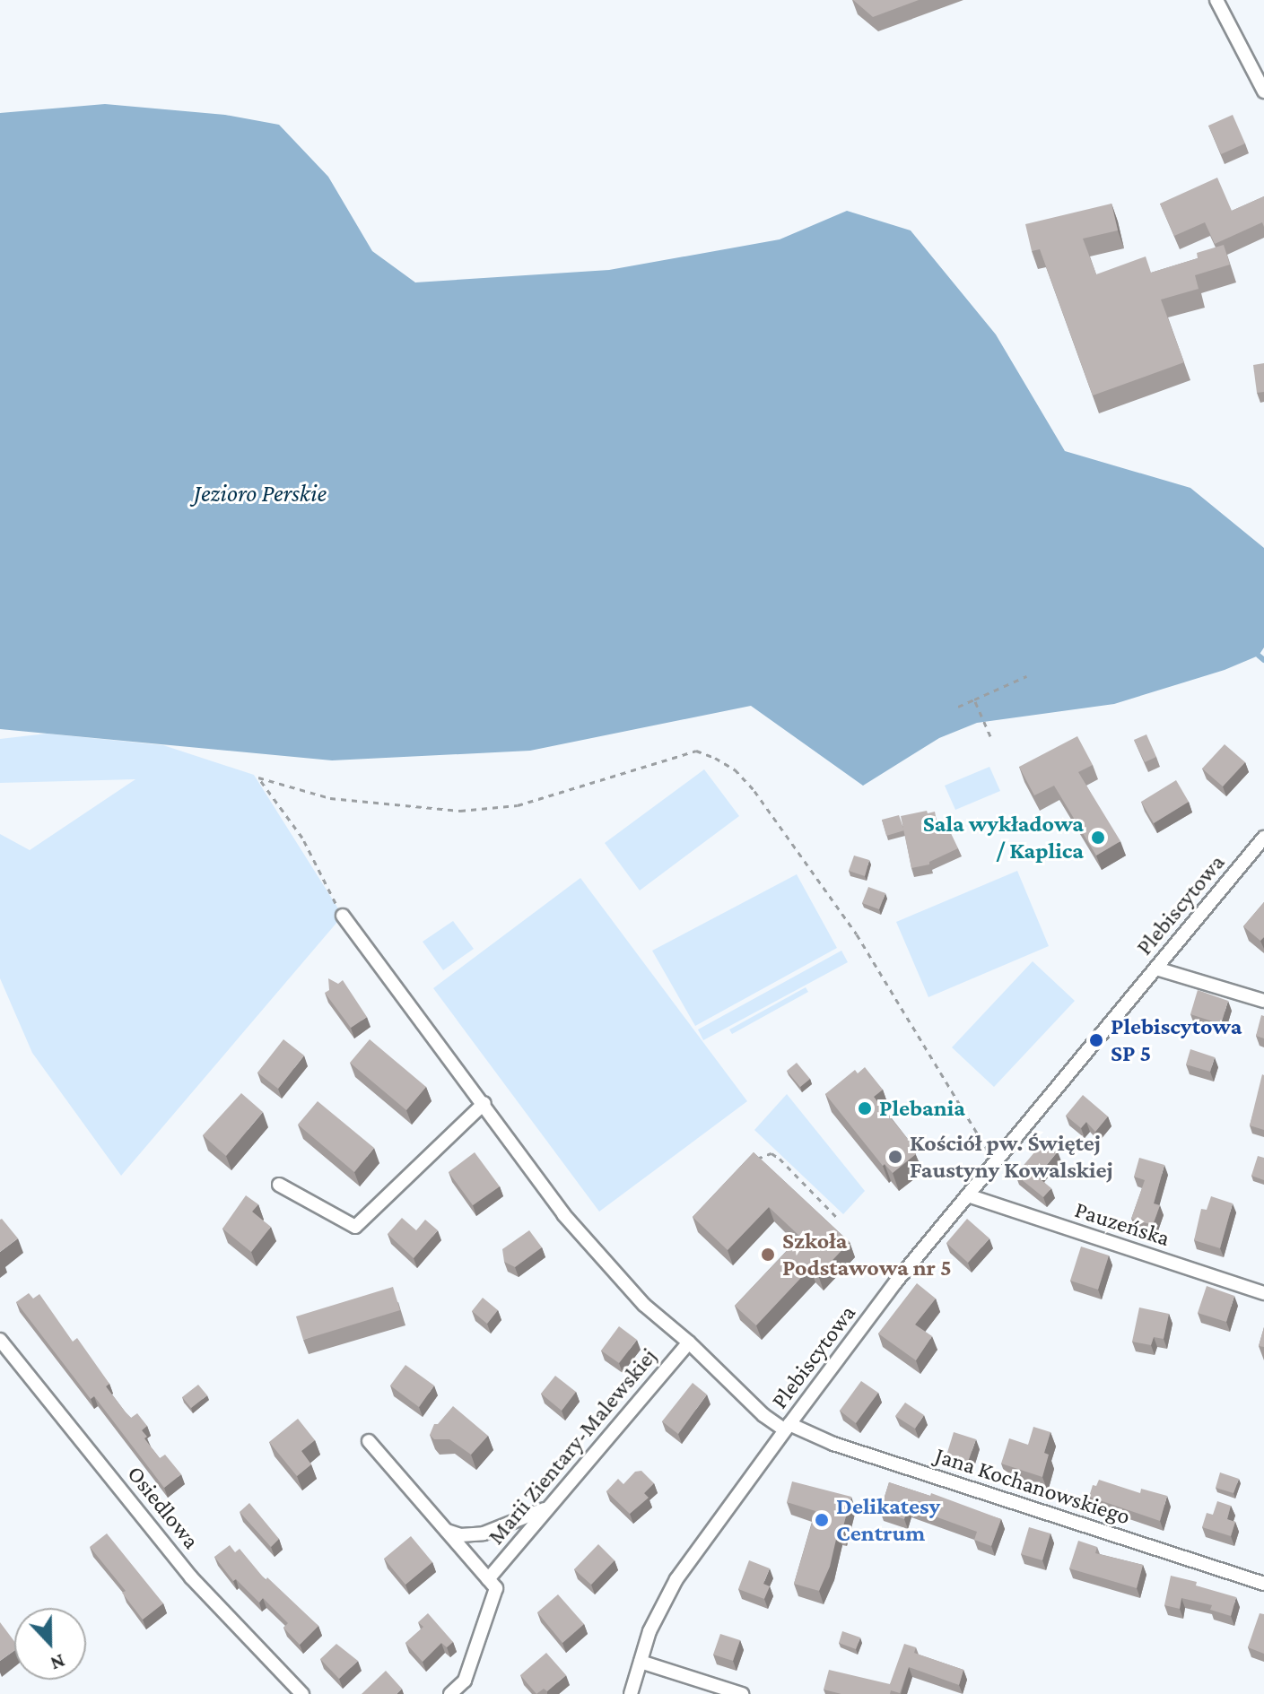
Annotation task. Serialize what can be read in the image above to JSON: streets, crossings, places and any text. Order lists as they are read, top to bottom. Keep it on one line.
{"streets":{"street":["Plebiscytowa","Pauzeńska","Marii Zientary-Malewskiej","Jana Kochanowskiego","Osiedlowa"]},"crossings":[["Plebiscytowa","Pauzeńska"],["Plebiscytowa","Marii Zientary-Malewskiej"],["Plebiscytowa","Jana Kochanowskiego"],["Marii Zientary-Malewskiej","Jana Kochanowskiego"]],"water":["Jezioro Perskie"],"places":["Sala wykładowa / Kaplica","Plebiscytowa SP 5","Plebania","Kościół pw. Świętej Faustyny Kowalskiej","Szkoła Podstawowa nr 5","Delikatesy Centrum"],"north":"bottom"}
